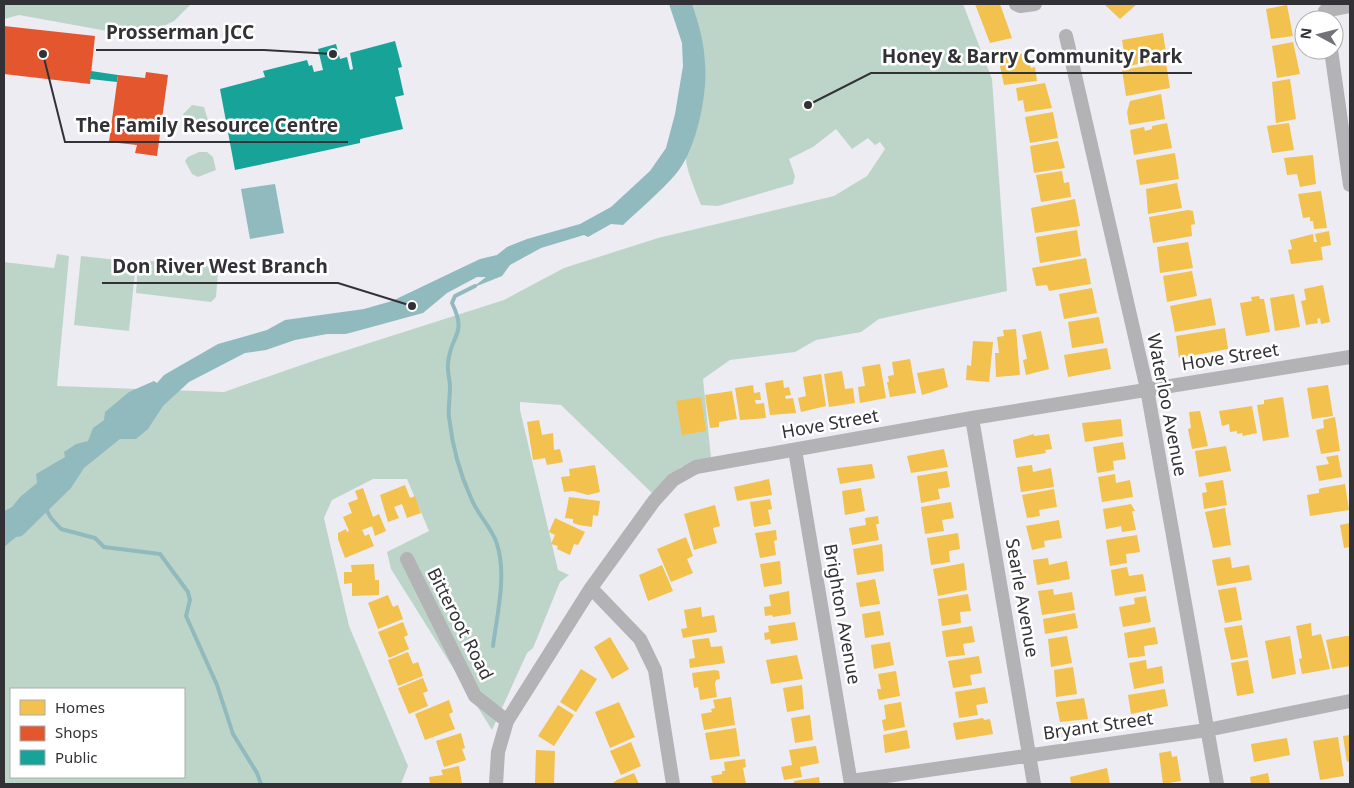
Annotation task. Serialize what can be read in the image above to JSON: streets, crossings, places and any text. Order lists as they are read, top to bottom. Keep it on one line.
{"streets":{"street":["Hove Street","Waterloo Avenue","Searle Avenue","Brighton Avenue","Bitteroot Road","Bryant Street"]},"crossings":[["Hove Street","Waterloo Avenue"],["Hove Street","Searle Avenue"],["Hove Street","Brighton Avenue"],["Hove Street","Bitteroot Road"],["Waterloo Avenue","Bryant Street"],["Searle Avenue","Bryant Street"],["Brighton Avenue","Bryant Street"]],"places":["The Family Resource Centre","Prosserman JCC","Honey & Barry Community Park","Don River West Branch"],"legend":["Homes","Shops","Public"],"north":"left"}
